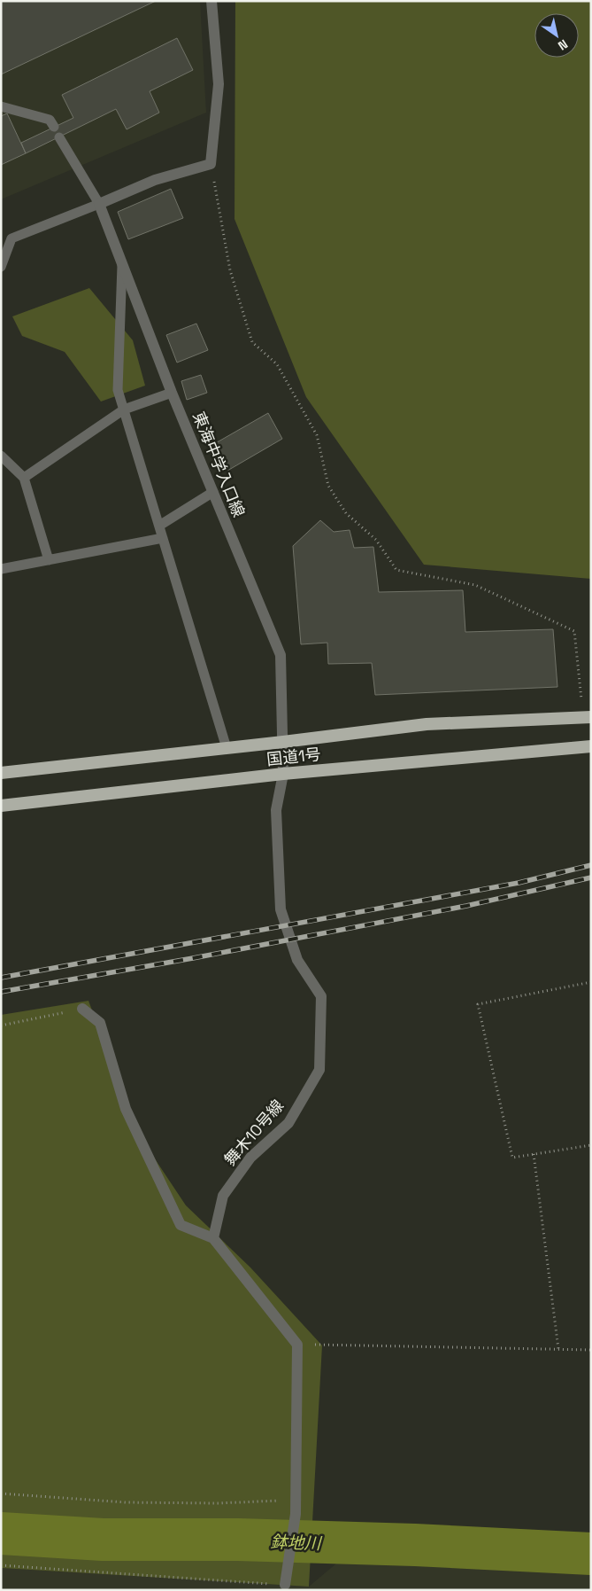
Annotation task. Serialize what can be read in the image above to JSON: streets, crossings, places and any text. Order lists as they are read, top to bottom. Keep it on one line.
{"streets":{"highway":["国道1号"],"street":["東海中学入口線","舞木10号線"]},"crossings":[["東海中学入口線","国道1号"],["東海中学入口線","舞木10号線"],["国道1号","舞木10号線"]],"water":["鉢地川"],"north":"bottom right"}
